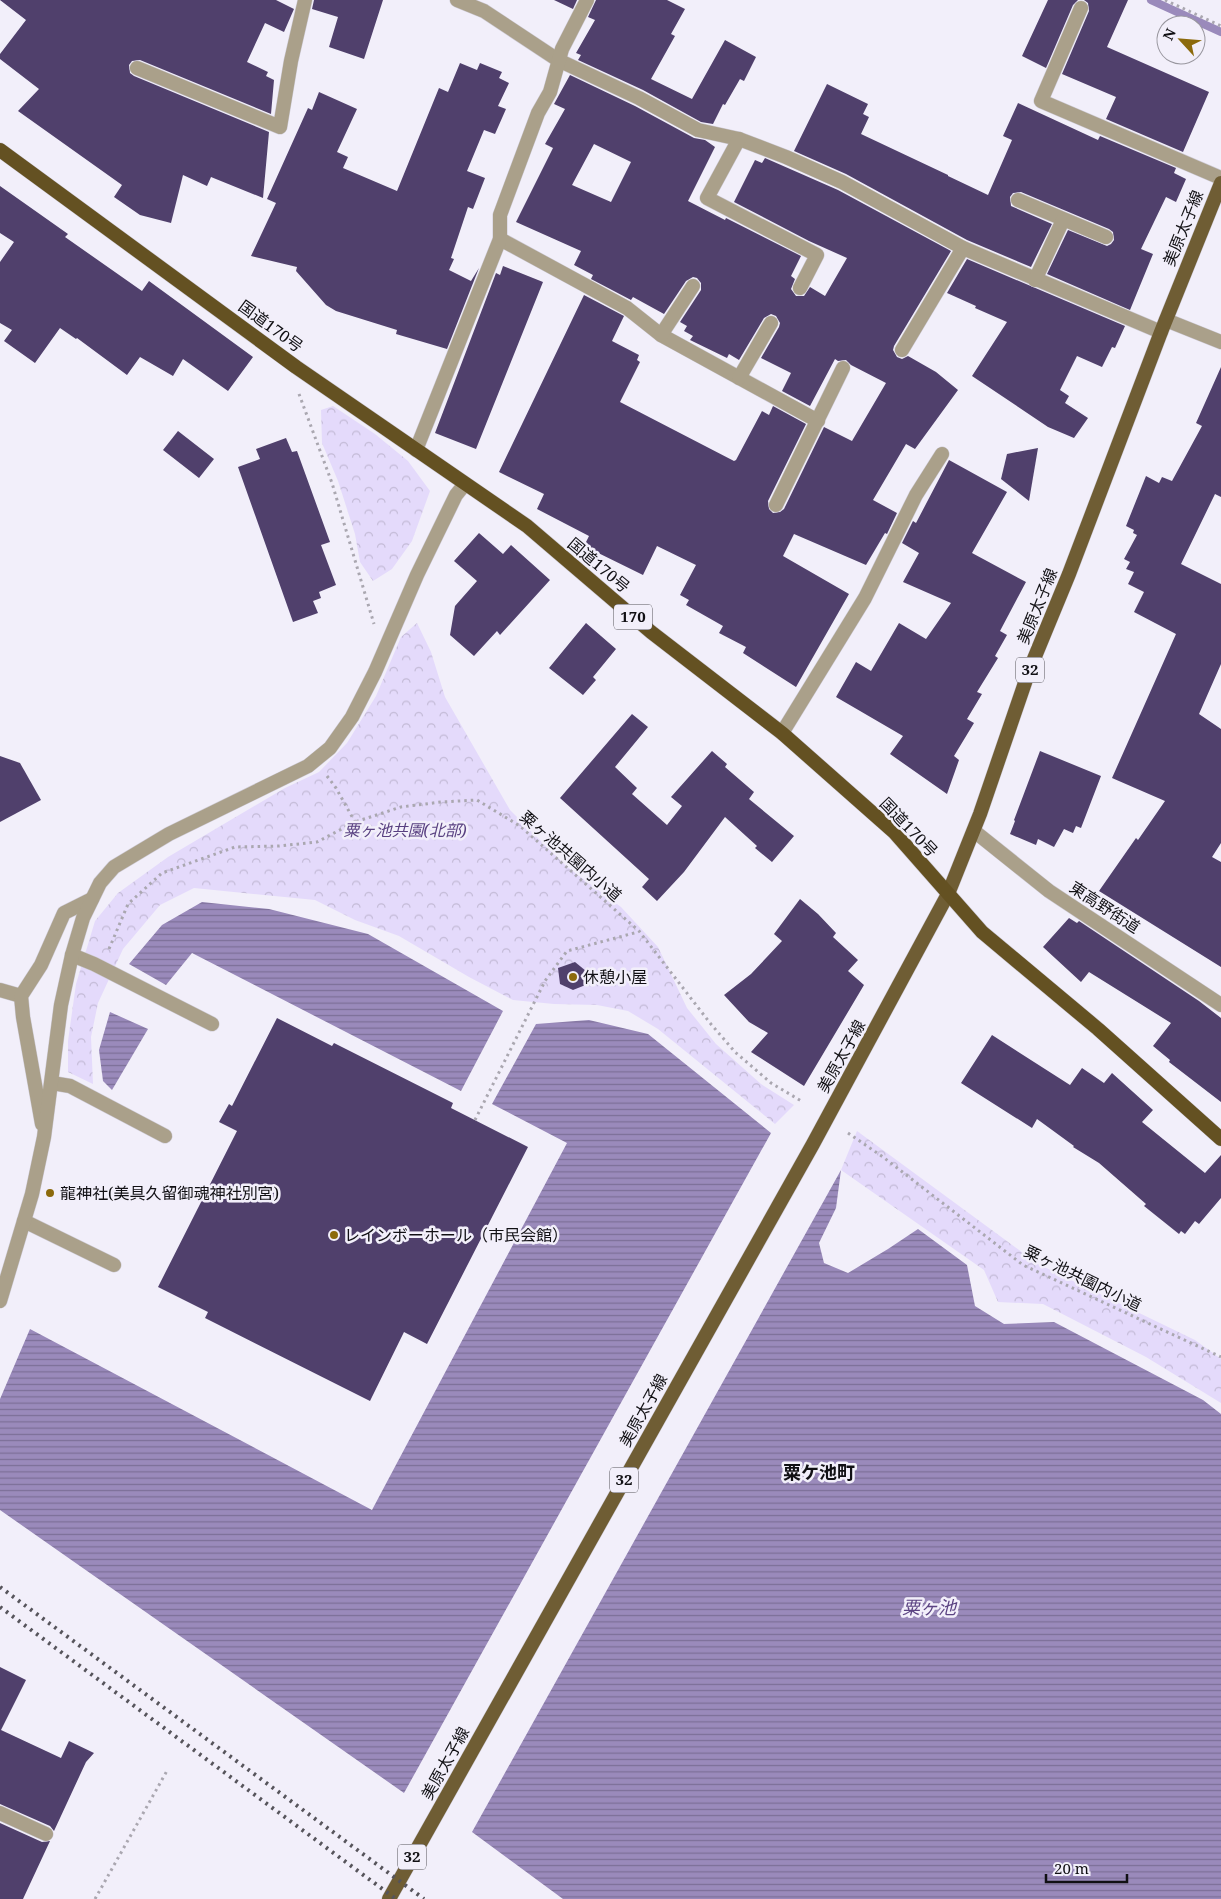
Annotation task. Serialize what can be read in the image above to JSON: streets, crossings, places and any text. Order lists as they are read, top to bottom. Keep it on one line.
{"streets":{"highway":["国道170号","170"],"main road":["美原太子線","32"],"street":["東高野街道"],"path":["粟ヶ池共園内小道"]},"crossings":[["美原太子線","国道170号"],["美原太子線","東高野街道"]],"districts":["粟ケ池町"],"water":["粟ヶ池"],"parks":["粟ヶ池共園(北部)"],"places":["休憩小屋","龍神社(美具久留御魂神社別宮)","レインボーホール（市民会館）"],"scale_bar":"20 m","north":"top left"}
